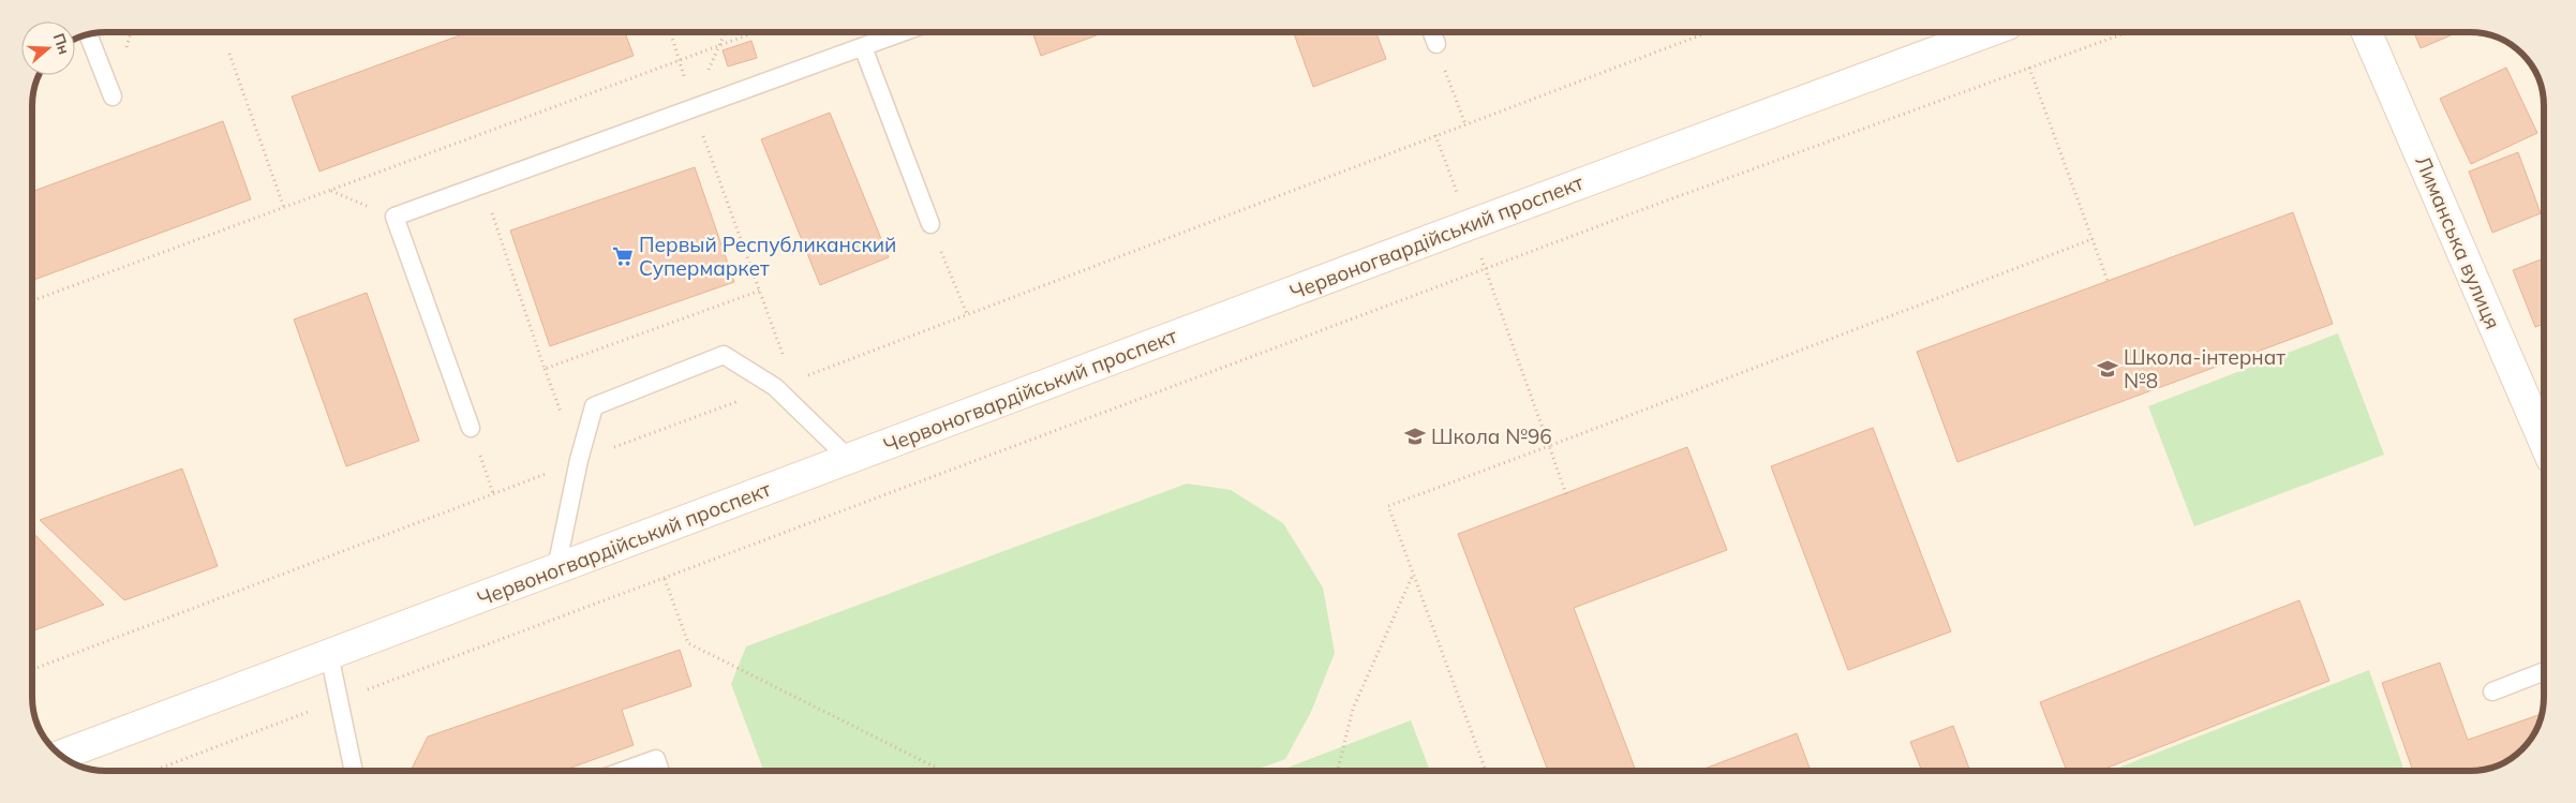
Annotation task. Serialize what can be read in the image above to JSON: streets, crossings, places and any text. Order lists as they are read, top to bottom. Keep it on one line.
{"streets":{"main road":["Червоногвардійський проспект","Лиманська вулиця"]},"places":{"supermarket":["Первый Республиканский Супермаркет"],"school or university":["Школа-інтернат №8","Школа №96"]},"north":"right"}
